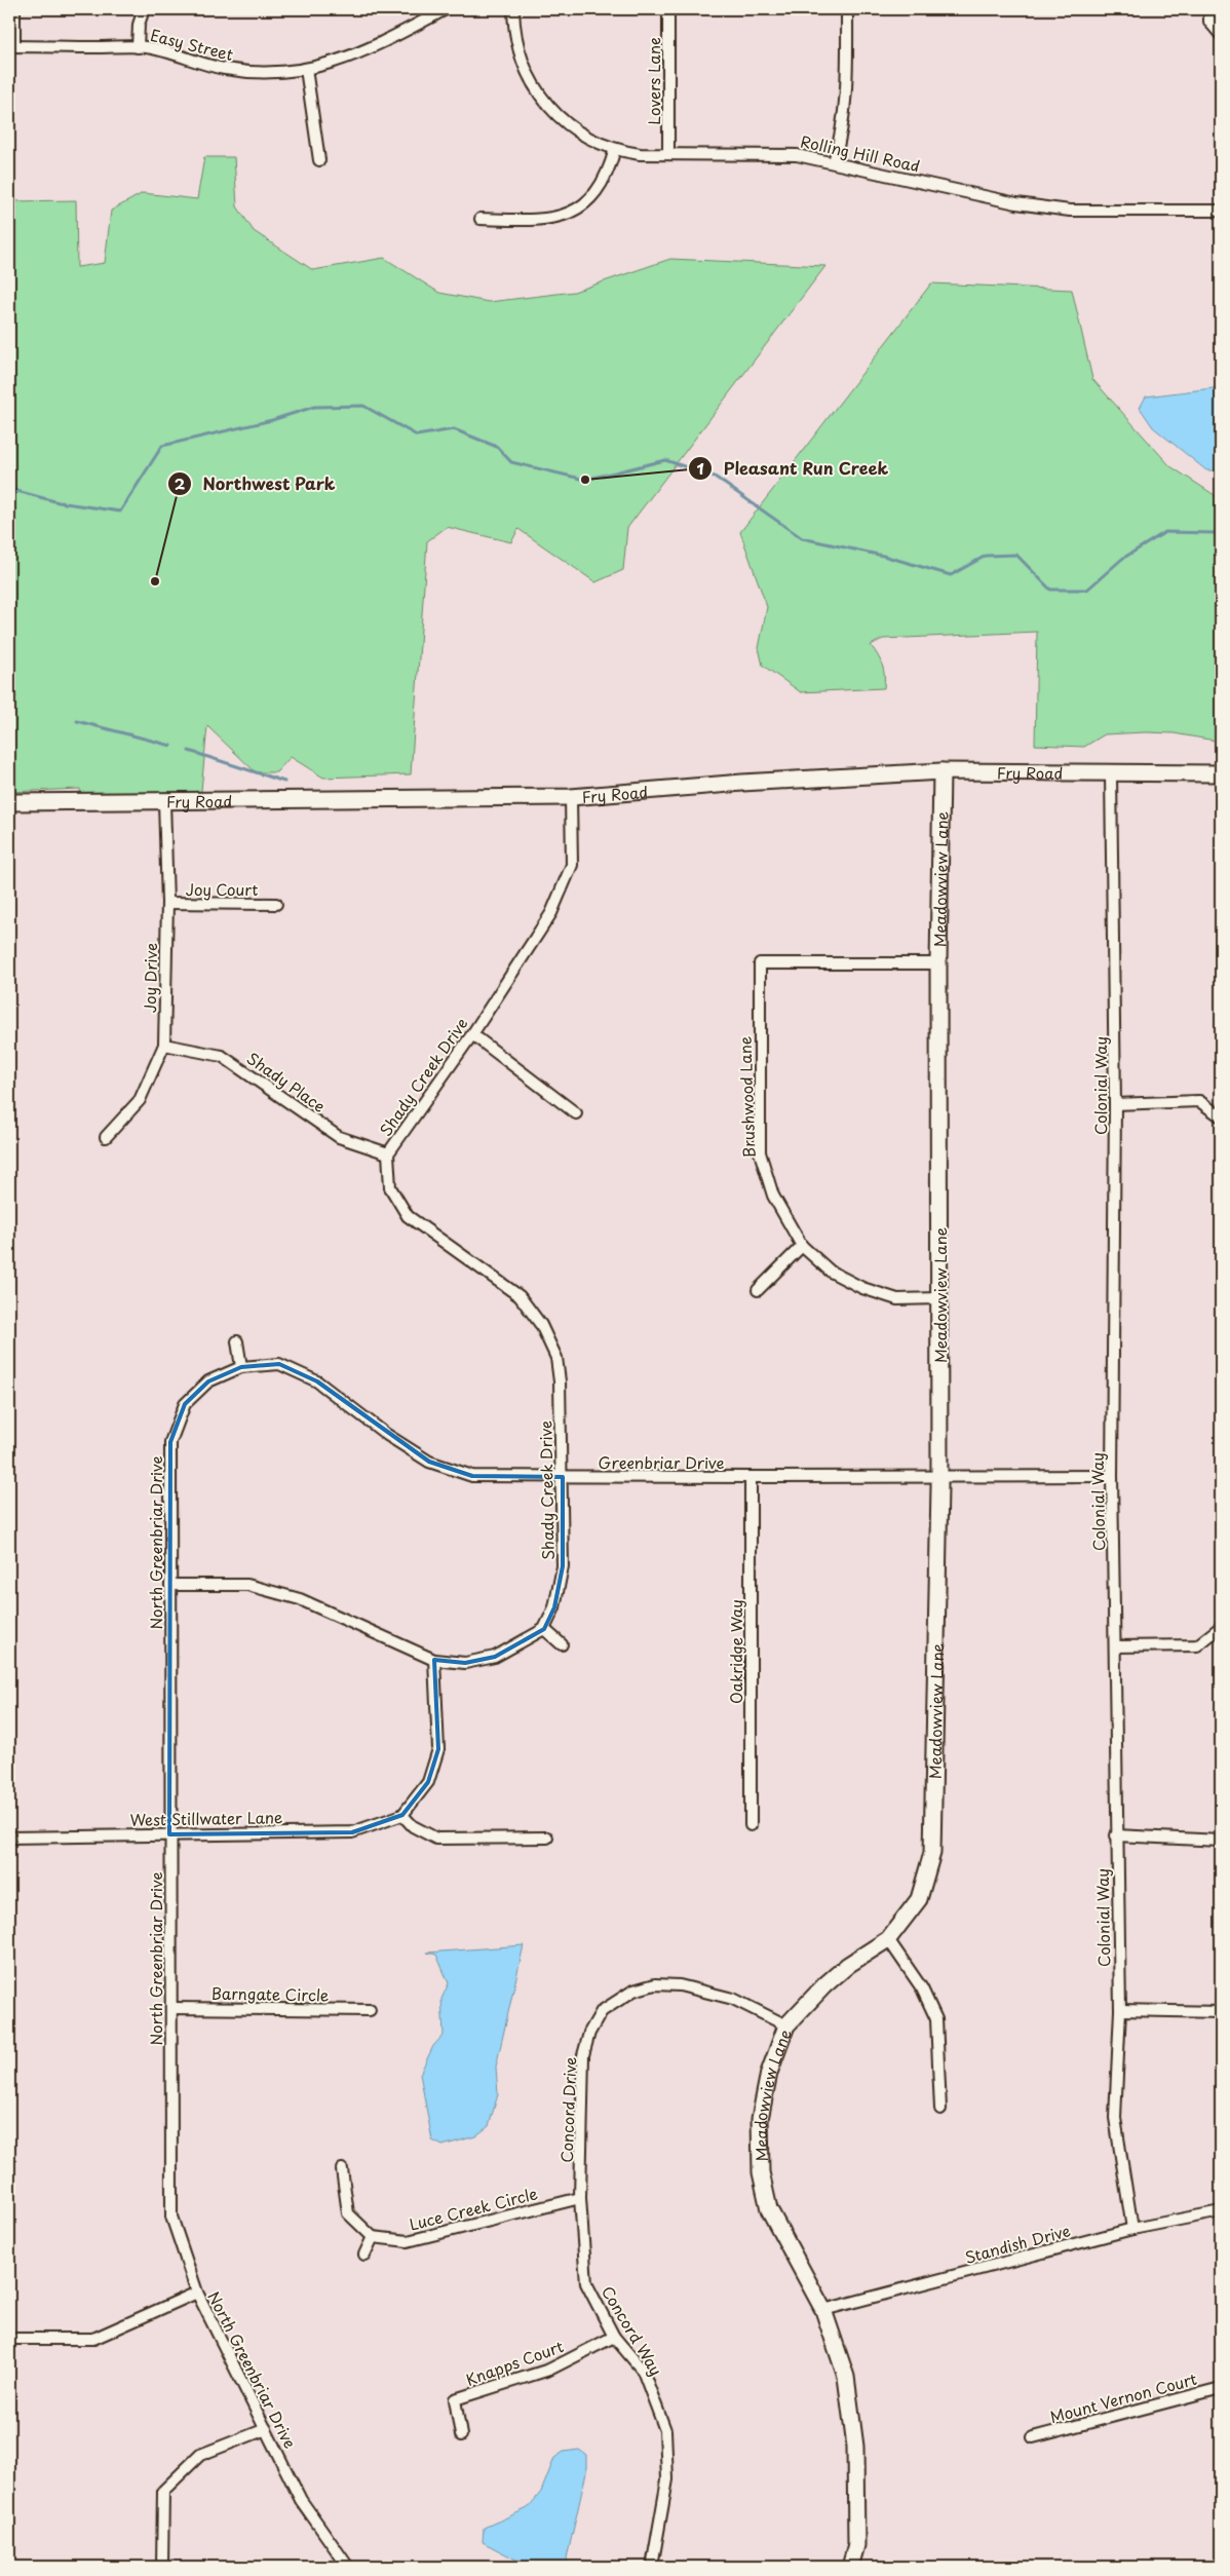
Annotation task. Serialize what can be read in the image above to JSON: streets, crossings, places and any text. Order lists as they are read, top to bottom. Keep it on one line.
{"streets":{"street":["Easy Street","Lovers Lane","Rolling Hill Road","Fry Road","Meadowview Lane","Joy Court","Joy Drive","Shady Creek Drive","Shady Place","Colonial Way","Brushwood Lane","Greenbriar Drive","North Greenbriar Drive","Oakridge Way","West Stillwater Lane","Barngate Circle","Concord Drive","Luce Creek Circle","Standish Drive","Concord Way","Knapps Court","Mount Vernon Court"]},"crossings":[["Lovers Lane","Rolling Hill Road"],["Fry Road","Meadowview Lane"],["Fry Road","Joy Drive"],["Fry Road","Shady Creek Drive"],["Fry Road","Colonial Way"],["Meadowview Lane","Brushwood Lane"],["Meadowview Lane","Greenbriar Drive"],["Meadowview Lane","Concord Drive"],["Meadowview Lane","Standish Drive"],["Joy Court","Joy Drive"],["Joy Drive","Shady Place"],["Shady Creek Drive","Shady Place"],["Shady Creek Drive","Greenbriar Drive"],["Colonial Way","Greenbriar Drive"],["Colonial Way","Standish Drive"],["Greenbriar Drive","North Greenbriar Drive"],["Greenbriar Drive","Oakridge Way"],["North Greenbriar Drive","West Stillwater Lane"],["North Greenbriar Drive","Barngate Circle"],["Concord Drive","Luce Creek Circle"],["Concord Drive","Concord Way"],["Luce Creek Circle","Concord Way"],["Concord Way","Knapps Court"]],"places":["Pleasant Run Creek","Northwest Park"]}
